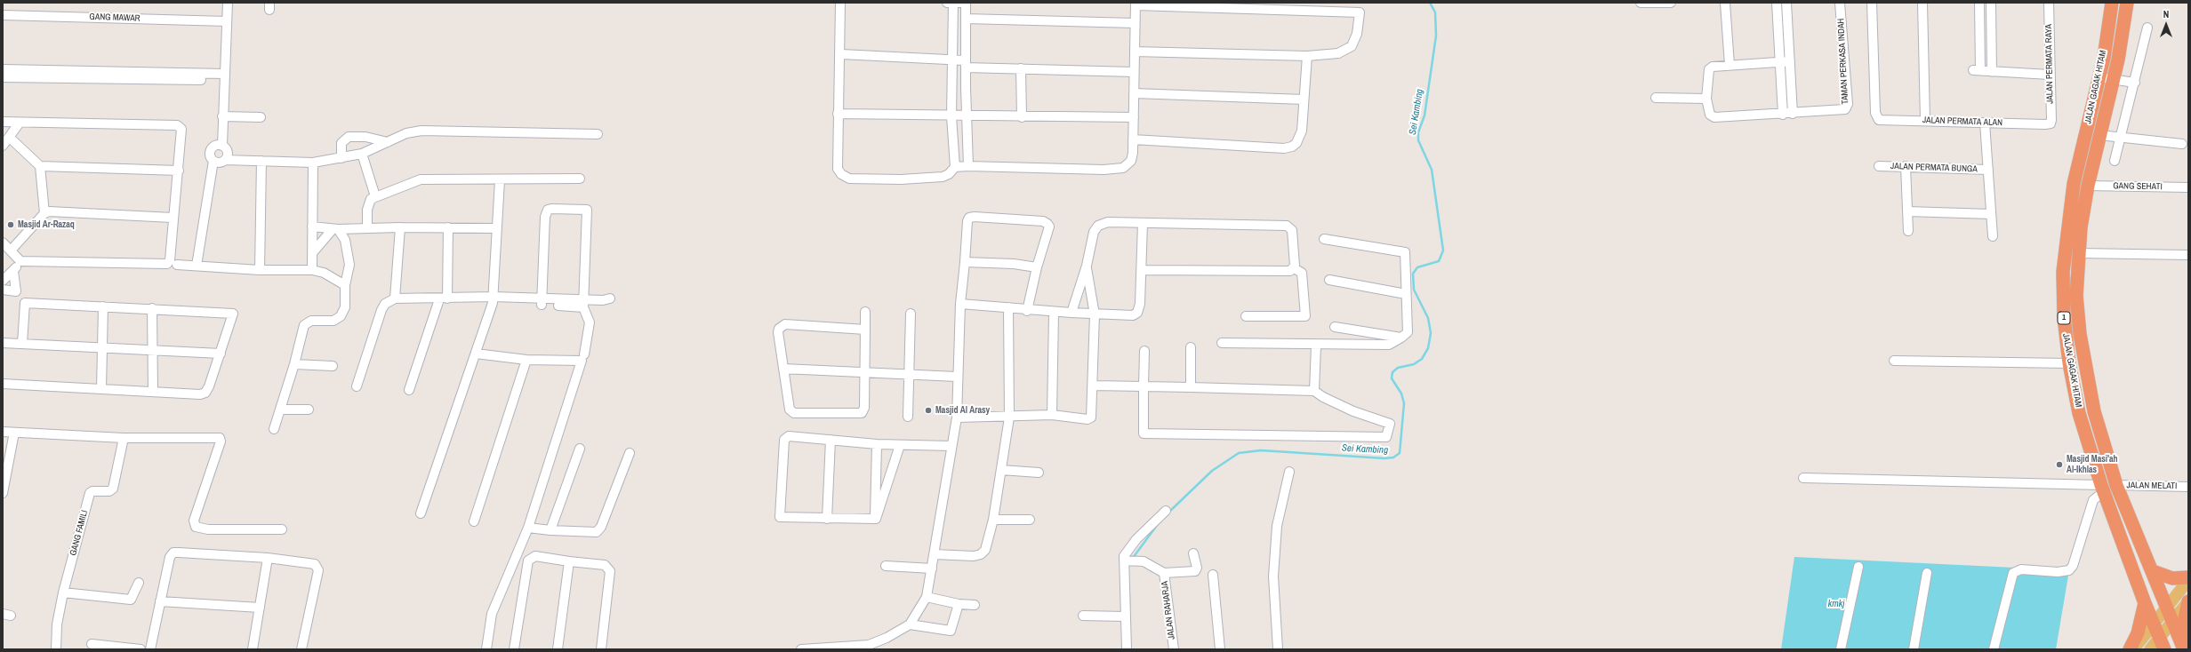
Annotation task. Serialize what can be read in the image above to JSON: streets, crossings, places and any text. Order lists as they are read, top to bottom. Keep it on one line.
{"streets":{"highway":["JALAN GAGAK HITAM","1"],"street":["GANG MAWAR","TAMAN PERKASA INDAH","JALAN PERMATA RAYA","JALAN PERMATA ALAN","JALAN PERMATA BUNGA","GANG SEHATI","JALAN MELATI","GANG FAMILI","JALAN RAHARJA"]},"crossings":[["JALAN PERMATA RAYA","JALAN PERMATA ALAN"],["JALAN GAGAK HITAM","GANG SEHATI"],["JALAN GAGAK HITAM","1"],["JALAN GAGAK HITAM","JALAN MELATI"]],"water":["Sei Kambing","kmkj"],"places":["Masjid Ar-Razaq","Masjid Al Arasy","Masjid Masi'ah Al-Ikhlas"],"north":"top"}
